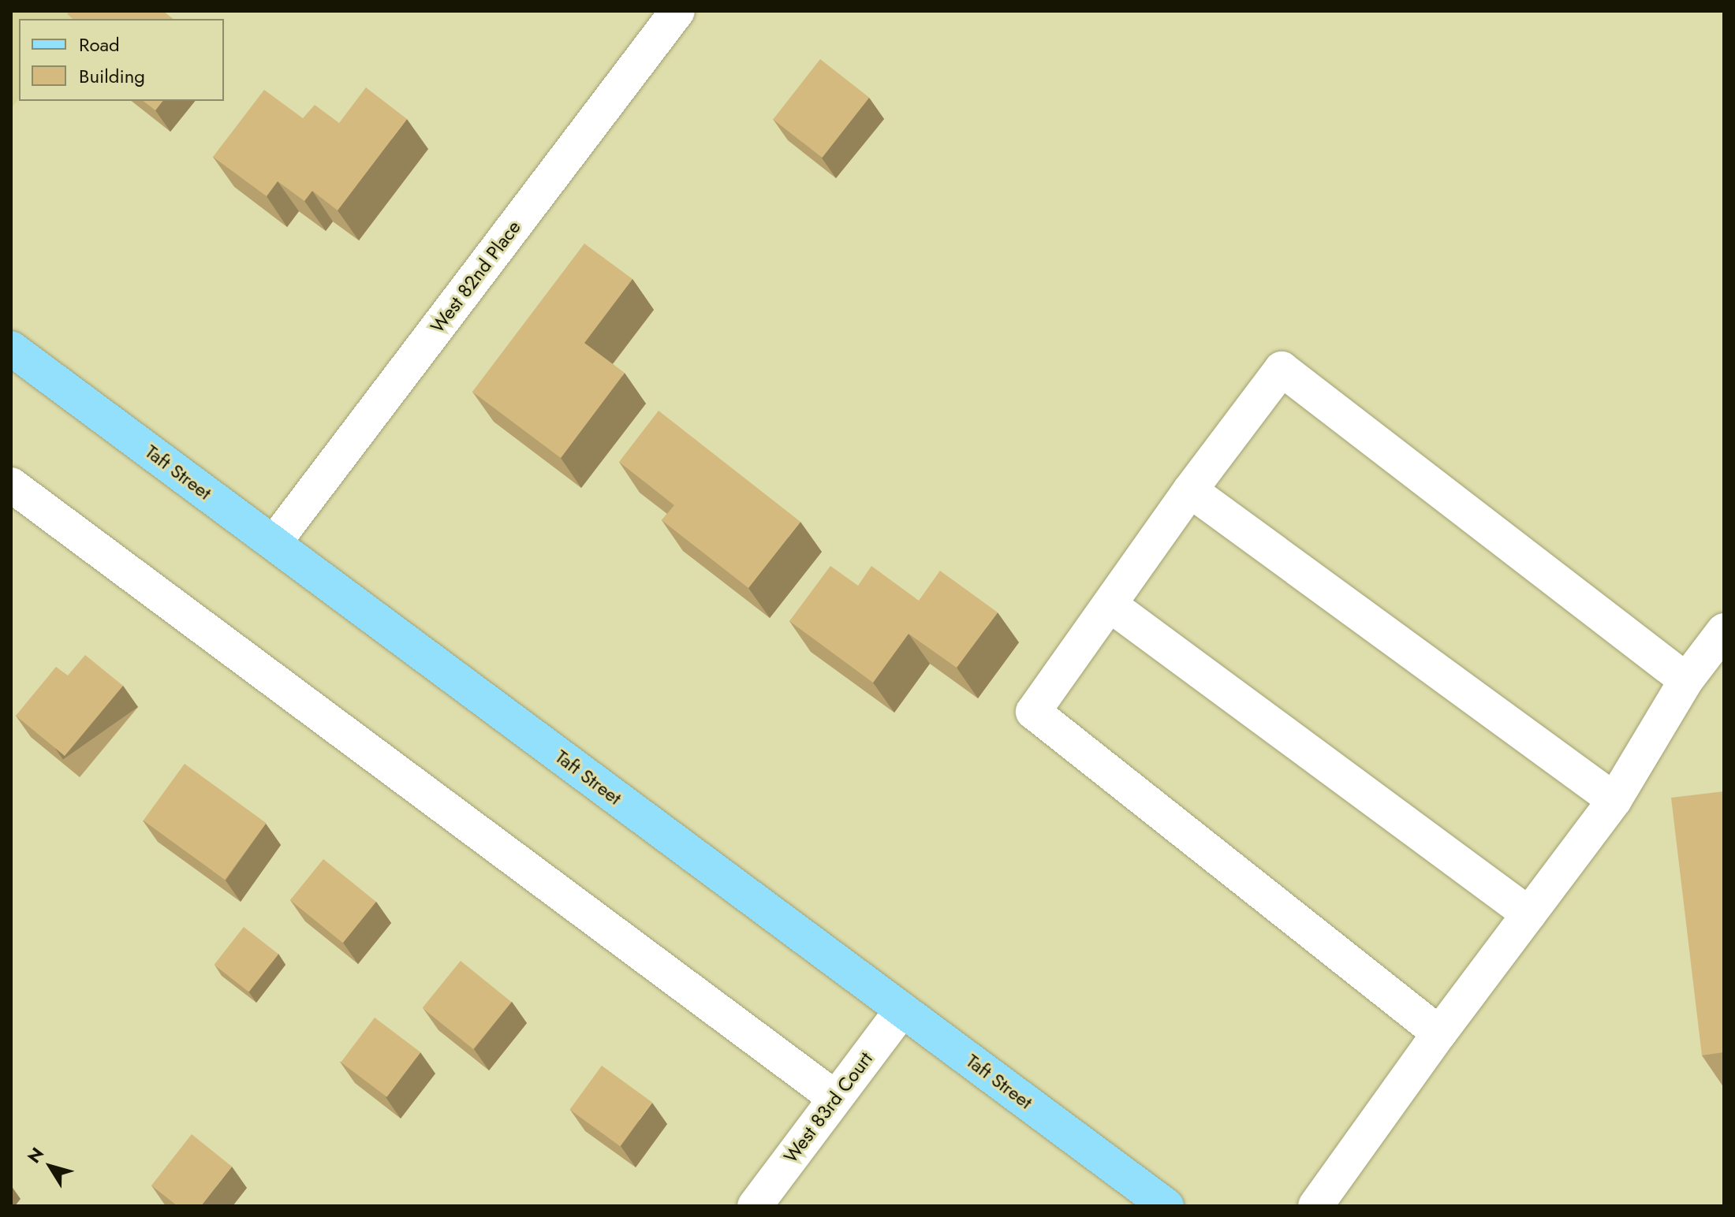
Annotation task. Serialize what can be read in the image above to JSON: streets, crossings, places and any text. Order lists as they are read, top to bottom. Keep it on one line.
{"streets":{"main road":["Taft Street"],"street":["West 82nd Place","West 83rd Court"]},"crossings":[["West 82nd Place","Taft Street"],["Taft Street","West 83rd Court"]],"legend":["Road","Building"],"north":"top left"}
